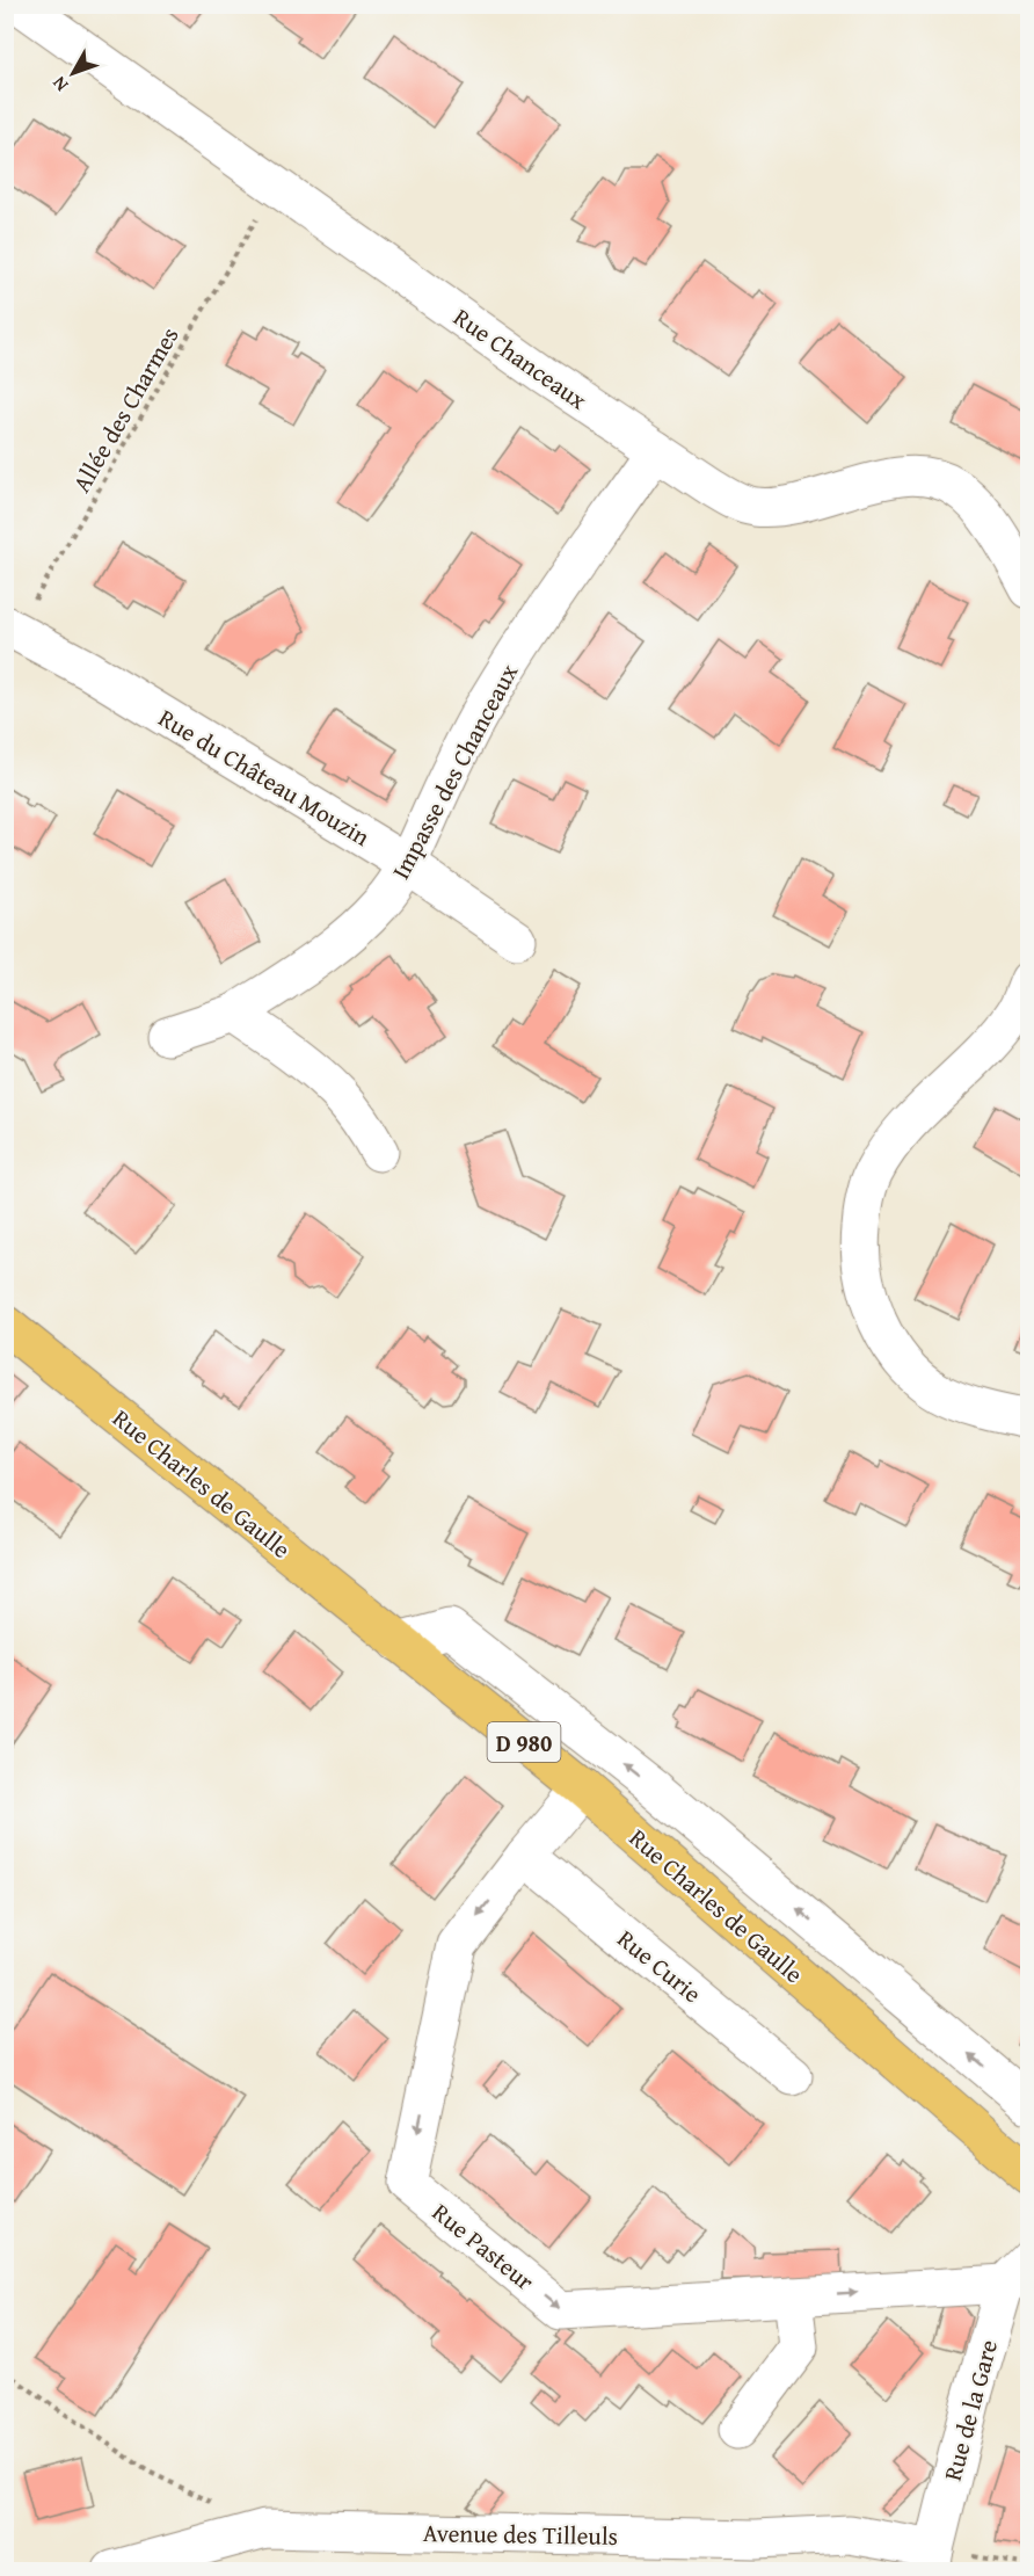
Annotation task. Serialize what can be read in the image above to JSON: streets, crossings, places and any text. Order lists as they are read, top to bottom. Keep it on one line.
{"streets":{"main road":["Rue Charles de Gaulle","D 980"],"street":["Rue Chanceaux","Impasse des Chanceaux","Rue du Château Mouzin","Rue Curie","Rue Pasteur","Rue de la Gare","Avenue des Tilleuls"],"path":["Allée des Charmes"]},"crossings":[["Rue Chanceaux","Allée des Charmes"],["Rue Chanceaux","Impasse des Chanceaux"],["Allée des Charmes","Rue du Château Mouzin"],["Impasse des Chanceaux","Rue du Château Mouzin"],["Rue Charles de Gaulle","Rue Pasteur"],["Rue Curie","Rue Pasteur"],["Rue Pasteur","Rue de la Gare"],["Rue de la Gare","Avenue des Tilleuls"]],"north":"bottom left"}
